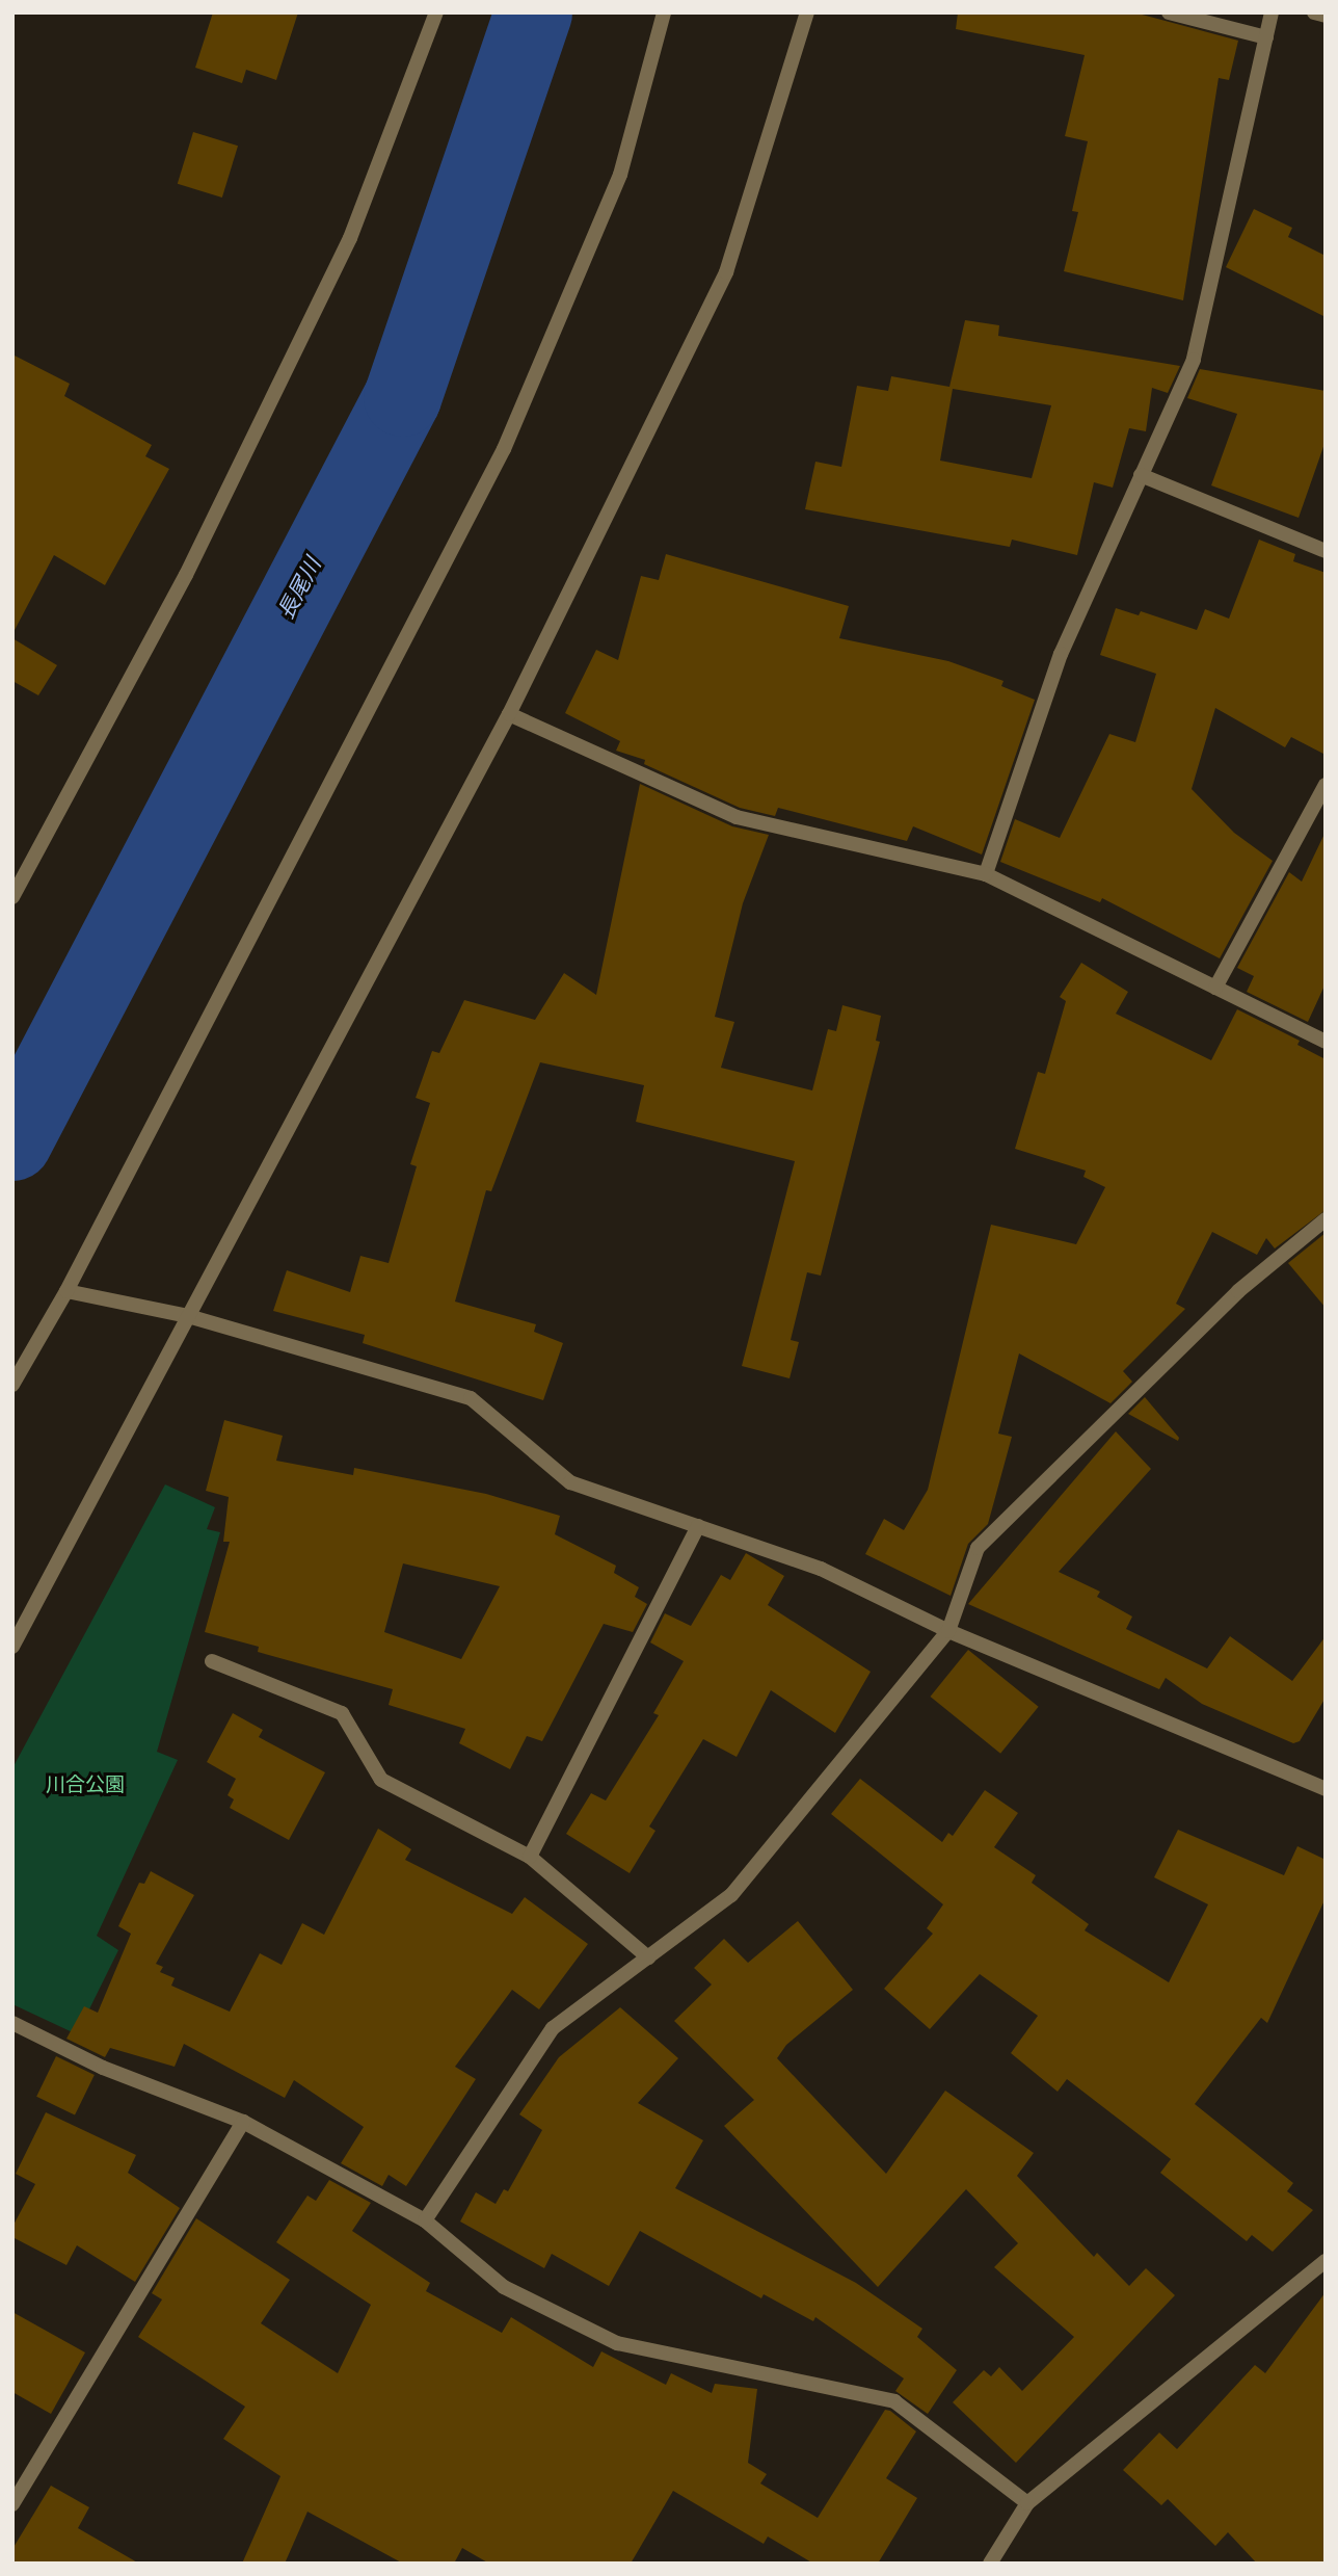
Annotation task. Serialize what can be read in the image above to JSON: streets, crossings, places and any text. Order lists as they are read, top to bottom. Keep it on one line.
{"water":["長尾川"],"parks":["川合公園"]}
